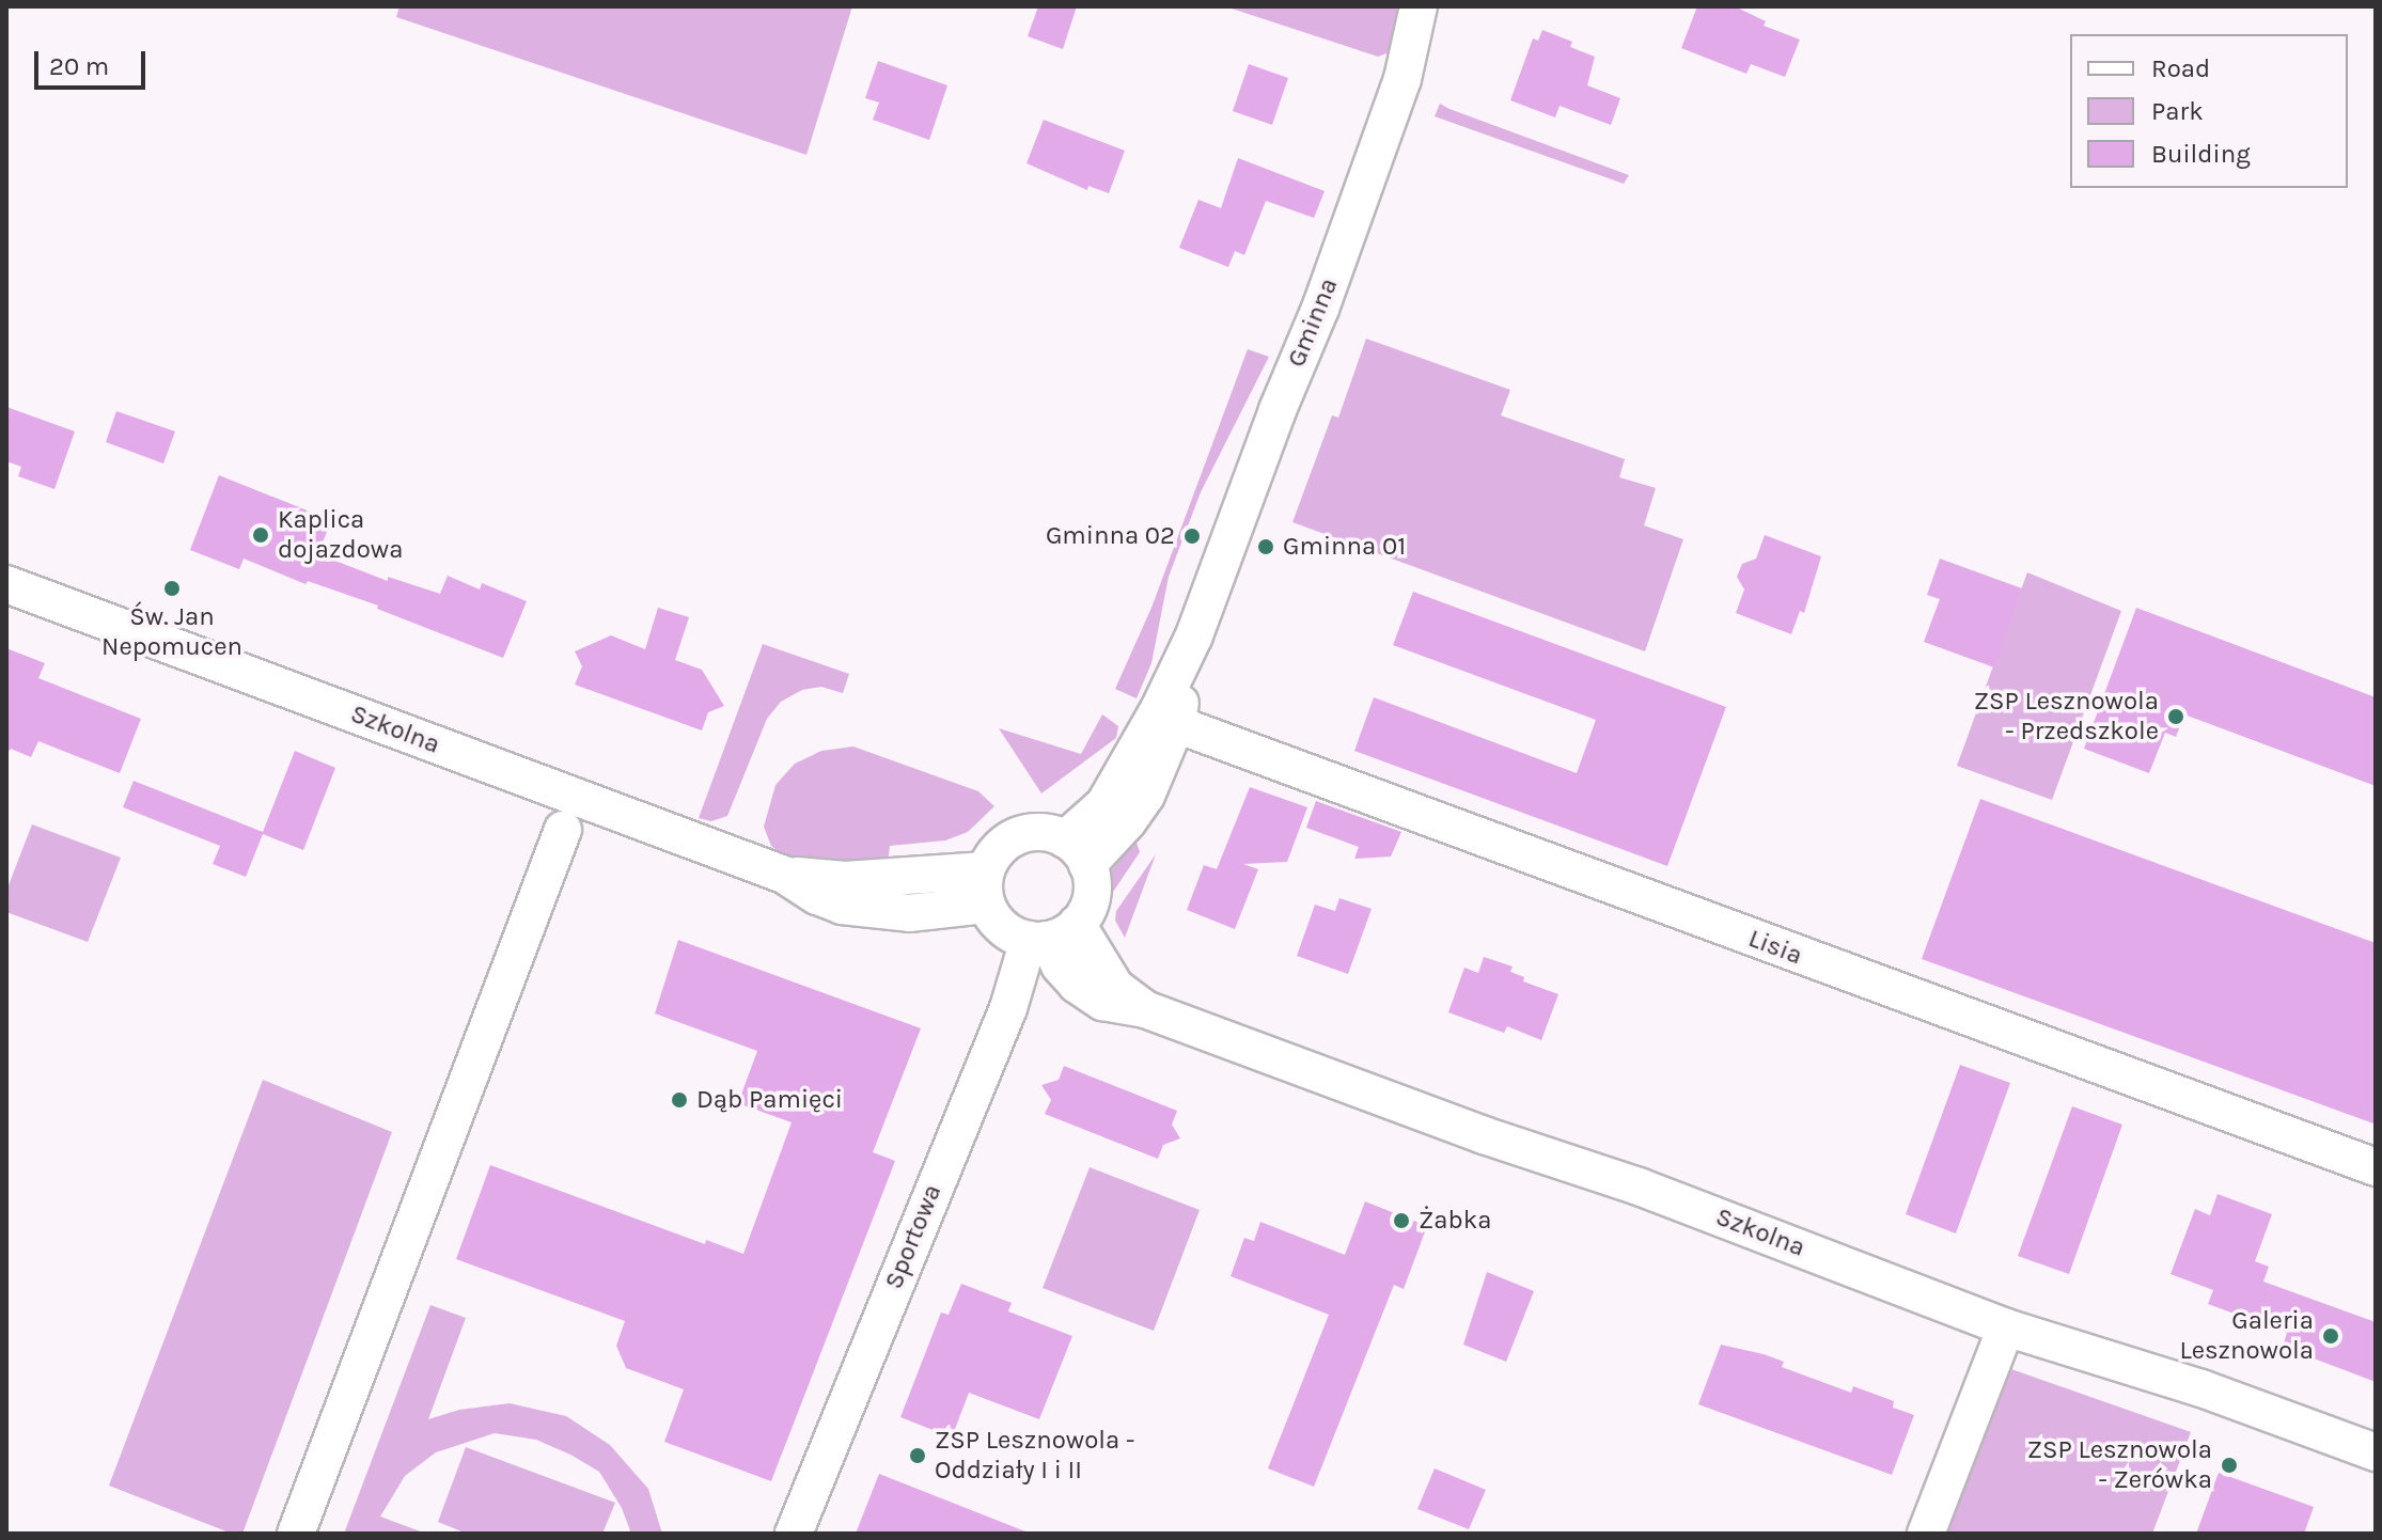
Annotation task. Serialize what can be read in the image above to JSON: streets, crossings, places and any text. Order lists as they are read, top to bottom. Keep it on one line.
{"streets":{"street":["Gminna","Szkolna","Lisia","Sportowa"]},"crossings":[["Gminna","Szkolna"],["Gminna","Lisia"],["Gminna","Sportowa"],["Szkolna","Sportowa"]],"places":["Kaplica dojazdowa","Gminna 02","Gminna 01","Św. Jan Nepomucen","ZSP Lesznowola - Przedszkole","Dąb Pamięci","Żabka","Galeria Lesznowola","ZSP Lesznowola - Oddziały I i II","ZSP Lesznowola - Zerówka"],"legend":["Road","Park","Building"],"scale_bar":"20 m"}
